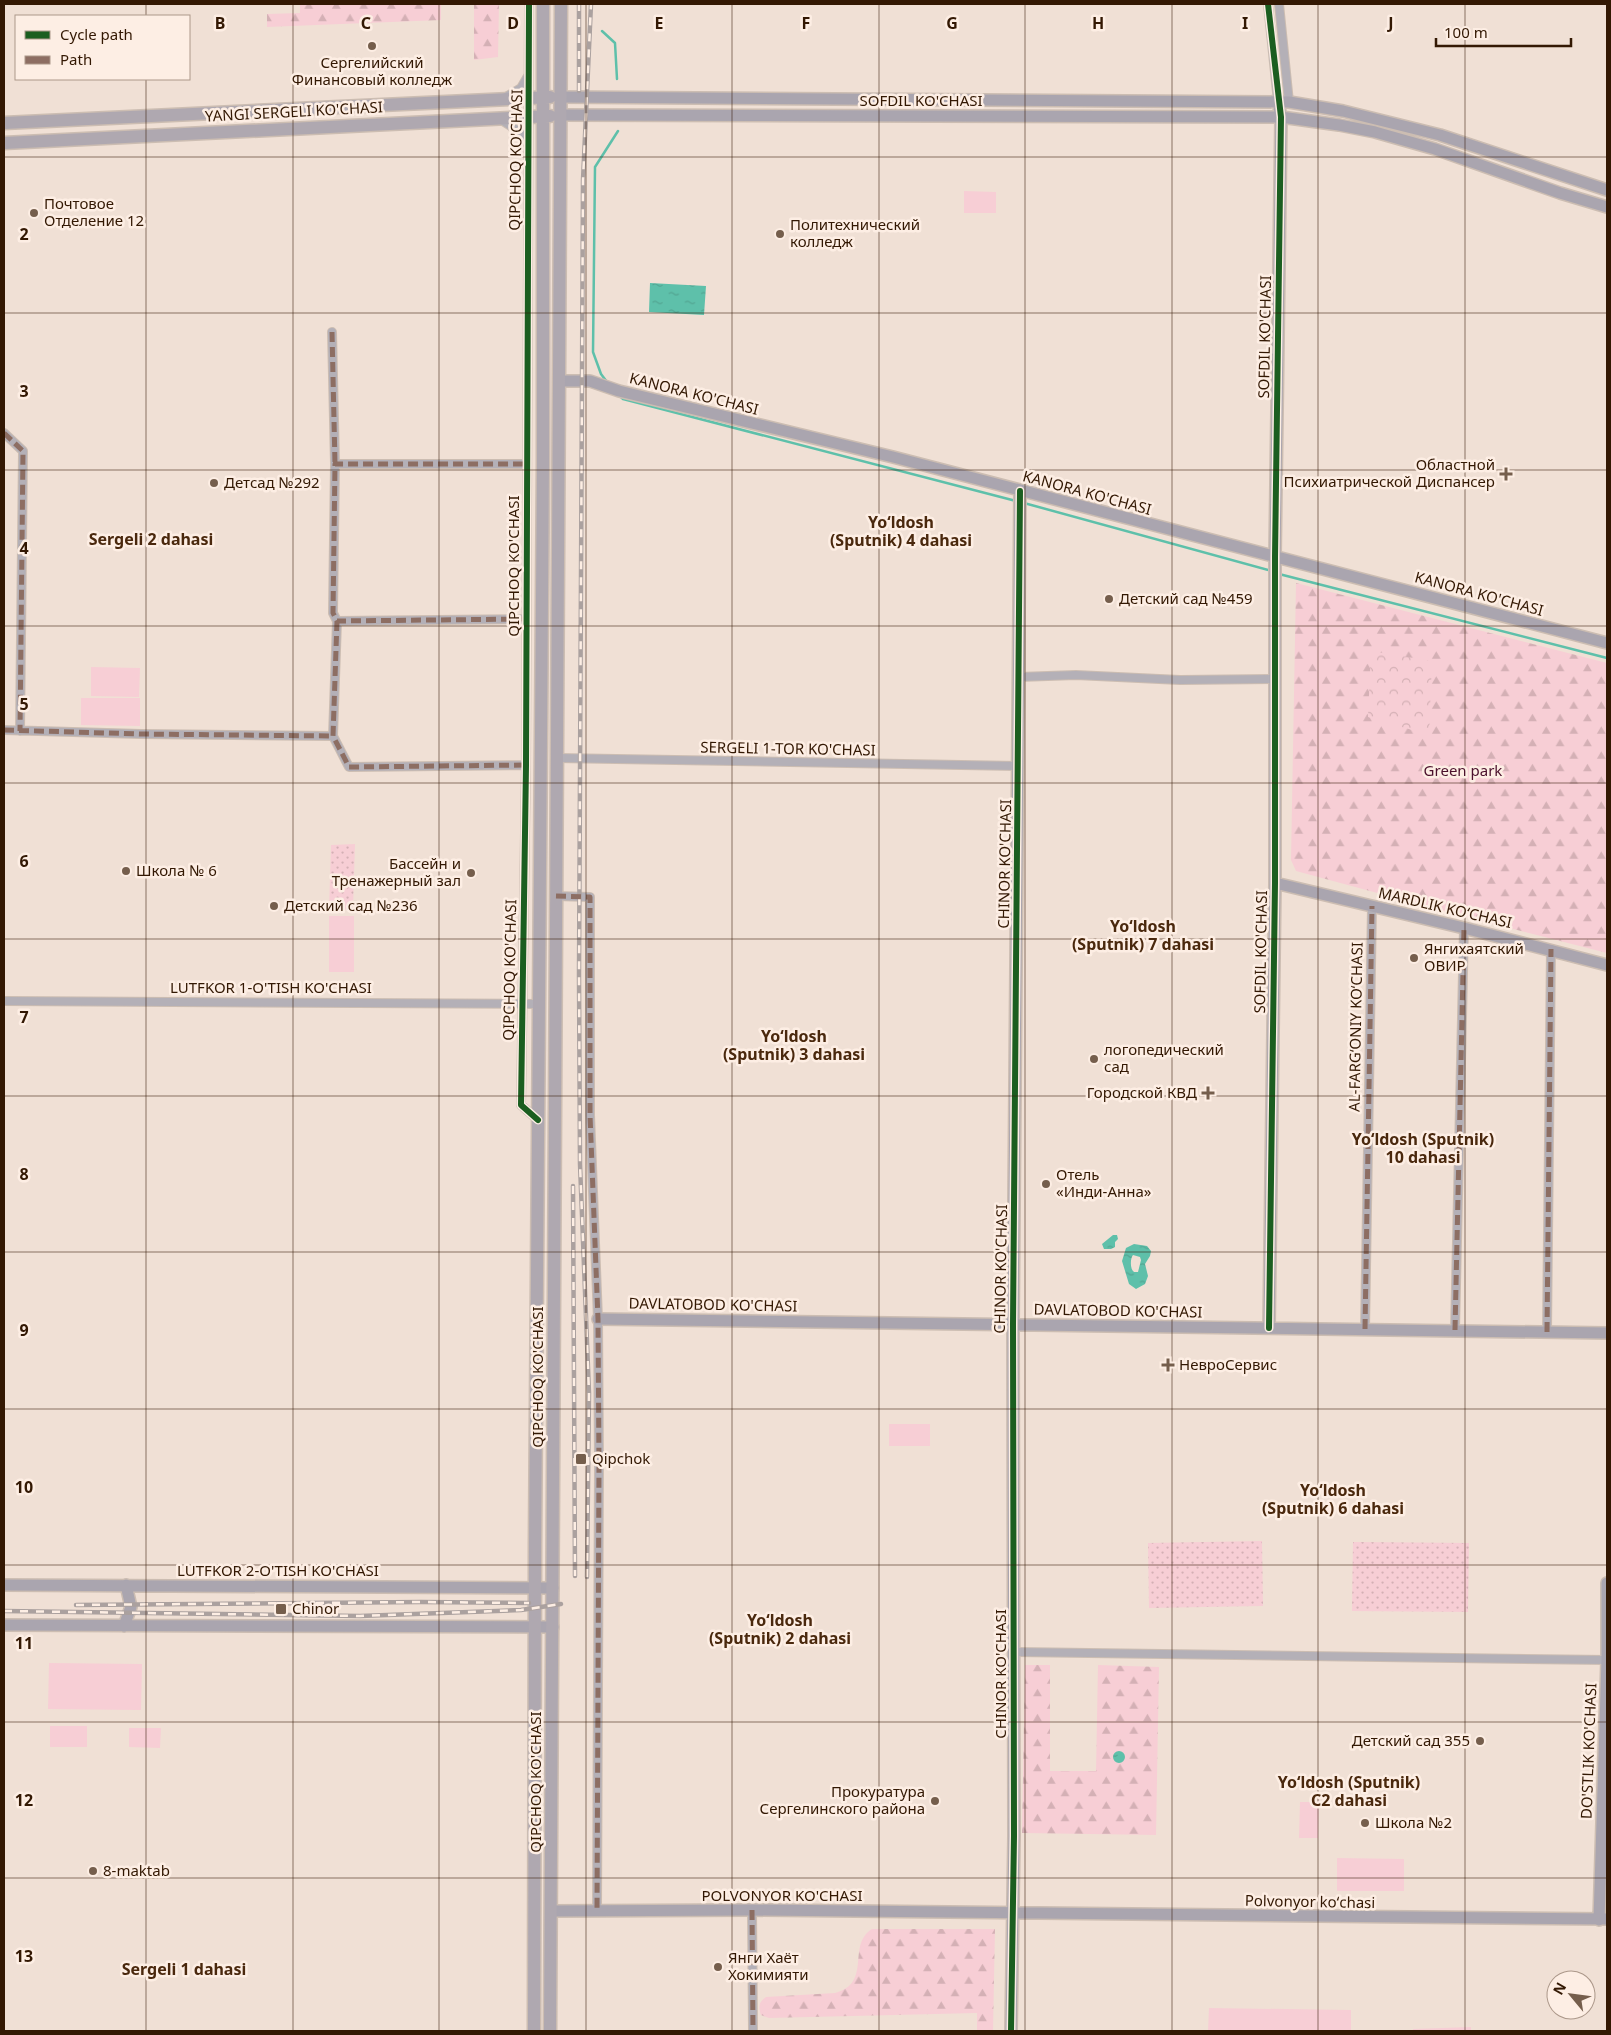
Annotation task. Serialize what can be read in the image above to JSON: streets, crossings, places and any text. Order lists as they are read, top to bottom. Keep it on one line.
{"streets":{"main road":["YANGI SERGELI KO'CHASI","QIPCHOQ KO'CHASI"],"street":["SOFDIL KO'CHASI","KANORA KO'CHASI","SERGELI 1-TOR KO'CHASI","CHINOR KO'CHASI","MARDLIK KO‘CHASI","LUTFKOR 1-O'TISH KO'CHASI","AL-FARG‘ONIY KO‘CHASI","DAVLATOBOD KO'CHASI","LUTFKOR 2-O'TISH KO'CHASI","DO'STLIK KO'CHASI","POLVONYOR KO'CHASI","Polvonyor koʻchasi"]},"crossings":[["SOFDIL KO'CHASI","YANGI SERGELI KO'CHASI"],["SOFDIL KO'CHASI","QIPCHOQ KO'CHASI"],["SOFDIL KO'CHASI","KANORA KO'CHASI"],["SOFDIL KO'CHASI","MARDLIK KO‘CHASI"],["SOFDIL KO'CHASI","DAVLATOBOD KO'CHASI"],["YANGI SERGELI KO'CHASI","QIPCHOQ KO'CHASI"],["QIPCHOQ KO'CHASI","KANORA KO'CHASI"],["QIPCHOQ KO'CHASI","SERGELI 1-TOR KO'CHASI"],["QIPCHOQ KO'CHASI","LUTFKOR 1-O'TISH KO'CHASI"],["QIPCHOQ KO'CHASI","LUTFKOR 2-O'TISH KO'CHASI"],["QIPCHOQ KO'CHASI","POLVONYOR KO'CHASI"],["KANORA KO'CHASI","CHINOR KO'CHASI"],["SERGELI 1-TOR KO'CHASI","CHINOR KO'CHASI"],["CHINOR KO'CHASI","DAVLATOBOD KO'CHASI"],["CHINOR KO'CHASI","POLVONYOR KO'CHASI"],["CHINOR KO'CHASI","Polvonyor koʻchasi"],["MARDLIK KO‘CHASI","AL-FARG‘ONIY KO‘CHASI"],["AL-FARG‘ONIY KO‘CHASI","DAVLATOBOD KO'CHASI"],["DO'STLIK KO'CHASI","Polvonyor koʻchasi"],["POLVONYOR KO'CHASI","Polvonyor koʻchasi"]],"districts":["Yo‘ldosh (Sputnik) 4 dahasi","Sergeli 2 dahasi","Yo‘ldosh (Sputnik) 7 dahasi","Yo‘ldosh (Sputnik) 3 dahasi","Yo‘ldosh (Sputnik) 10 dahasi","Yo‘ldosh (Sputnik) 6 dahasi","Yo‘ldosh (Sputnik) 2 dahasi","Yo‘ldosh (Sputnik) C2 dahasi","Sergeli 1 dahasi"],"parks":["Green park"],"places":{"other":["Сергелийский Финансовый колледж","Почтовое Отделение 12","Политехнический колледж","Детсад №292","Детский сад №459","Школа № 6","Бассейн и Тренажерный зал","Детский сад №236","Янгихаятский ОВИР","логопедический сад","Отель «Инди-Анна»","Детский сад 355","Прокуратура Сергелинского района","Школа №2","8-maktab","Янги Хаёт Хокимияти"],"health":["Областной Психиатрической Диспансер","Городской КВД","НевроСервис"],"transit":["Qipchok","Chinor"]},"legend":["Cycle path","Path"],"scale_bar":"100 m","north":"top left","grid":{"columns":["B","C","D","E","F","G","H","I","J"],"rows":["2","3","4","5","6","7","8","9","10","11","12","13"]}}
